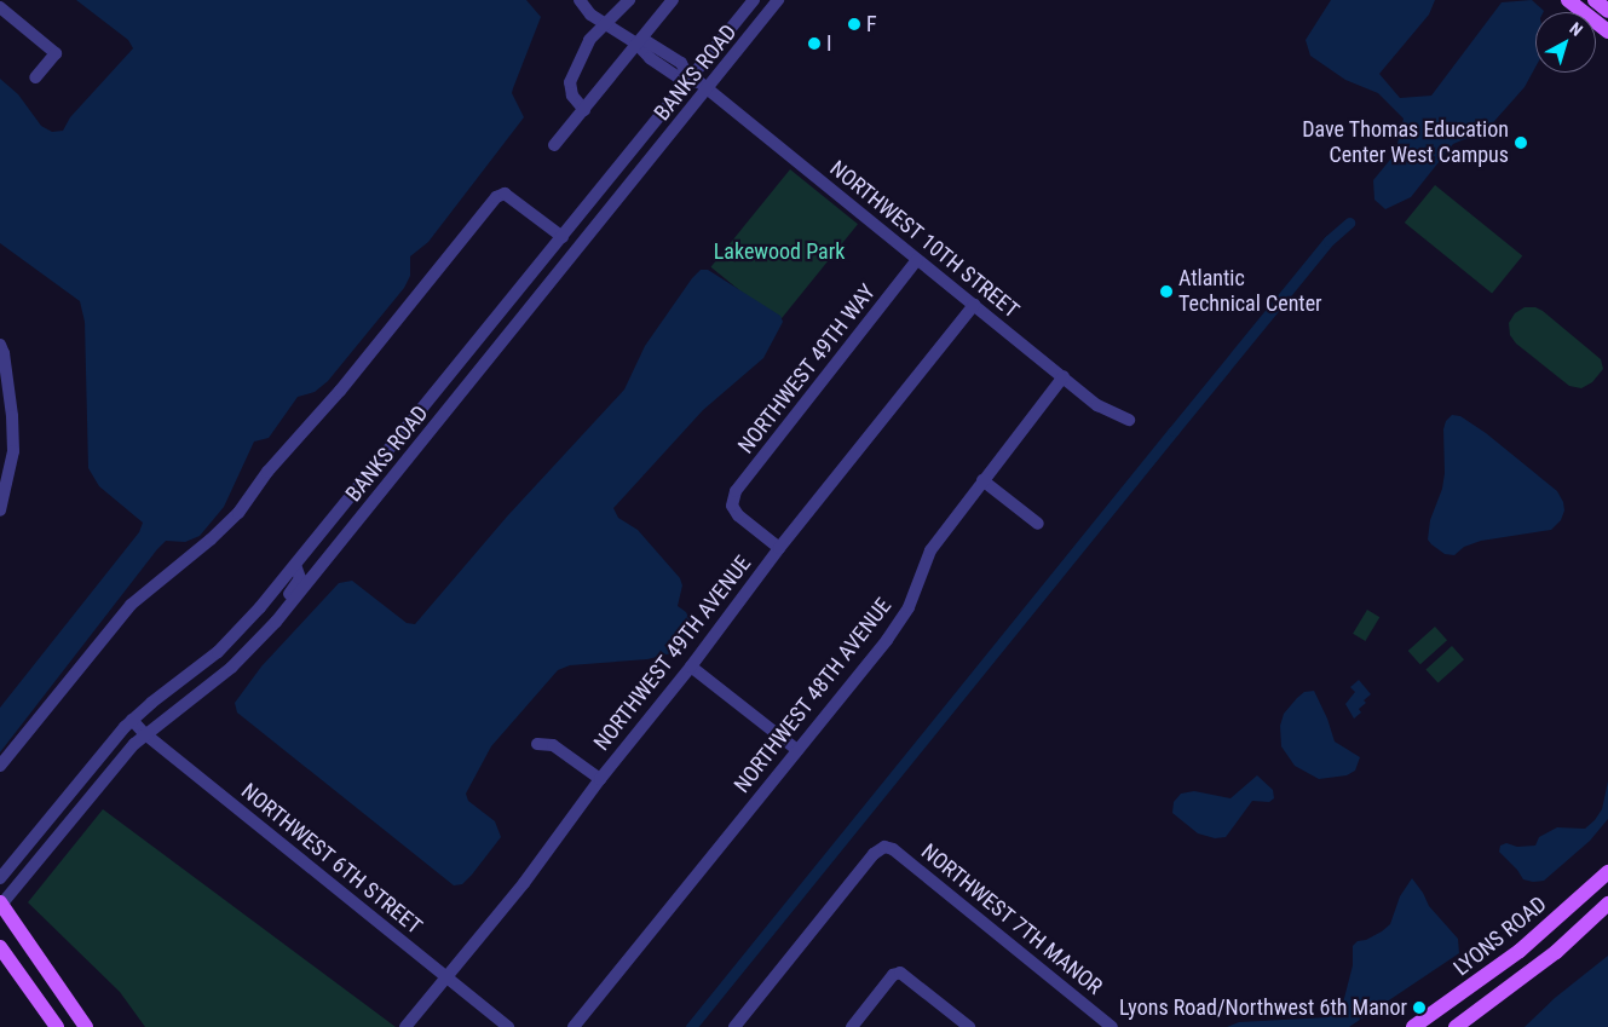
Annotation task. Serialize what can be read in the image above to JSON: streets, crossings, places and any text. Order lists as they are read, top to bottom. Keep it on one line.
{"streets":{"main road":["LYONS ROAD"],"street":["BANKS ROAD","NORTHWEST 10TH STREET","NORTHWEST 49TH WAY","NORTHWEST 49TH AVENUE","NORTHWEST 48TH AVENUE","NORTHWEST 6TH STREET","NORTHWEST 7TH MANOR"]},"crossings":[["BANKS ROAD","NORTHWEST 10TH STREET"],["BANKS ROAD","NORTHWEST 6TH STREET"],["NORTHWEST 10TH STREET","NORTHWEST 49TH WAY"],["NORTHWEST 10TH STREET","NORTHWEST 49TH AVENUE"],["NORTHWEST 10TH STREET","NORTHWEST 48TH AVENUE"],["NORTHWEST 49TH WAY","NORTHWEST 49TH AVENUE"],["NORTHWEST 49TH AVENUE","NORTHWEST 6TH STREET"]],"parks":["Lakewood Park"],"places":["F","I","Dave Thomas Education Center West Campus","Atlantic Technical Center","Lyons Road/Northwest 6th Manor"],"north":"top right"}
